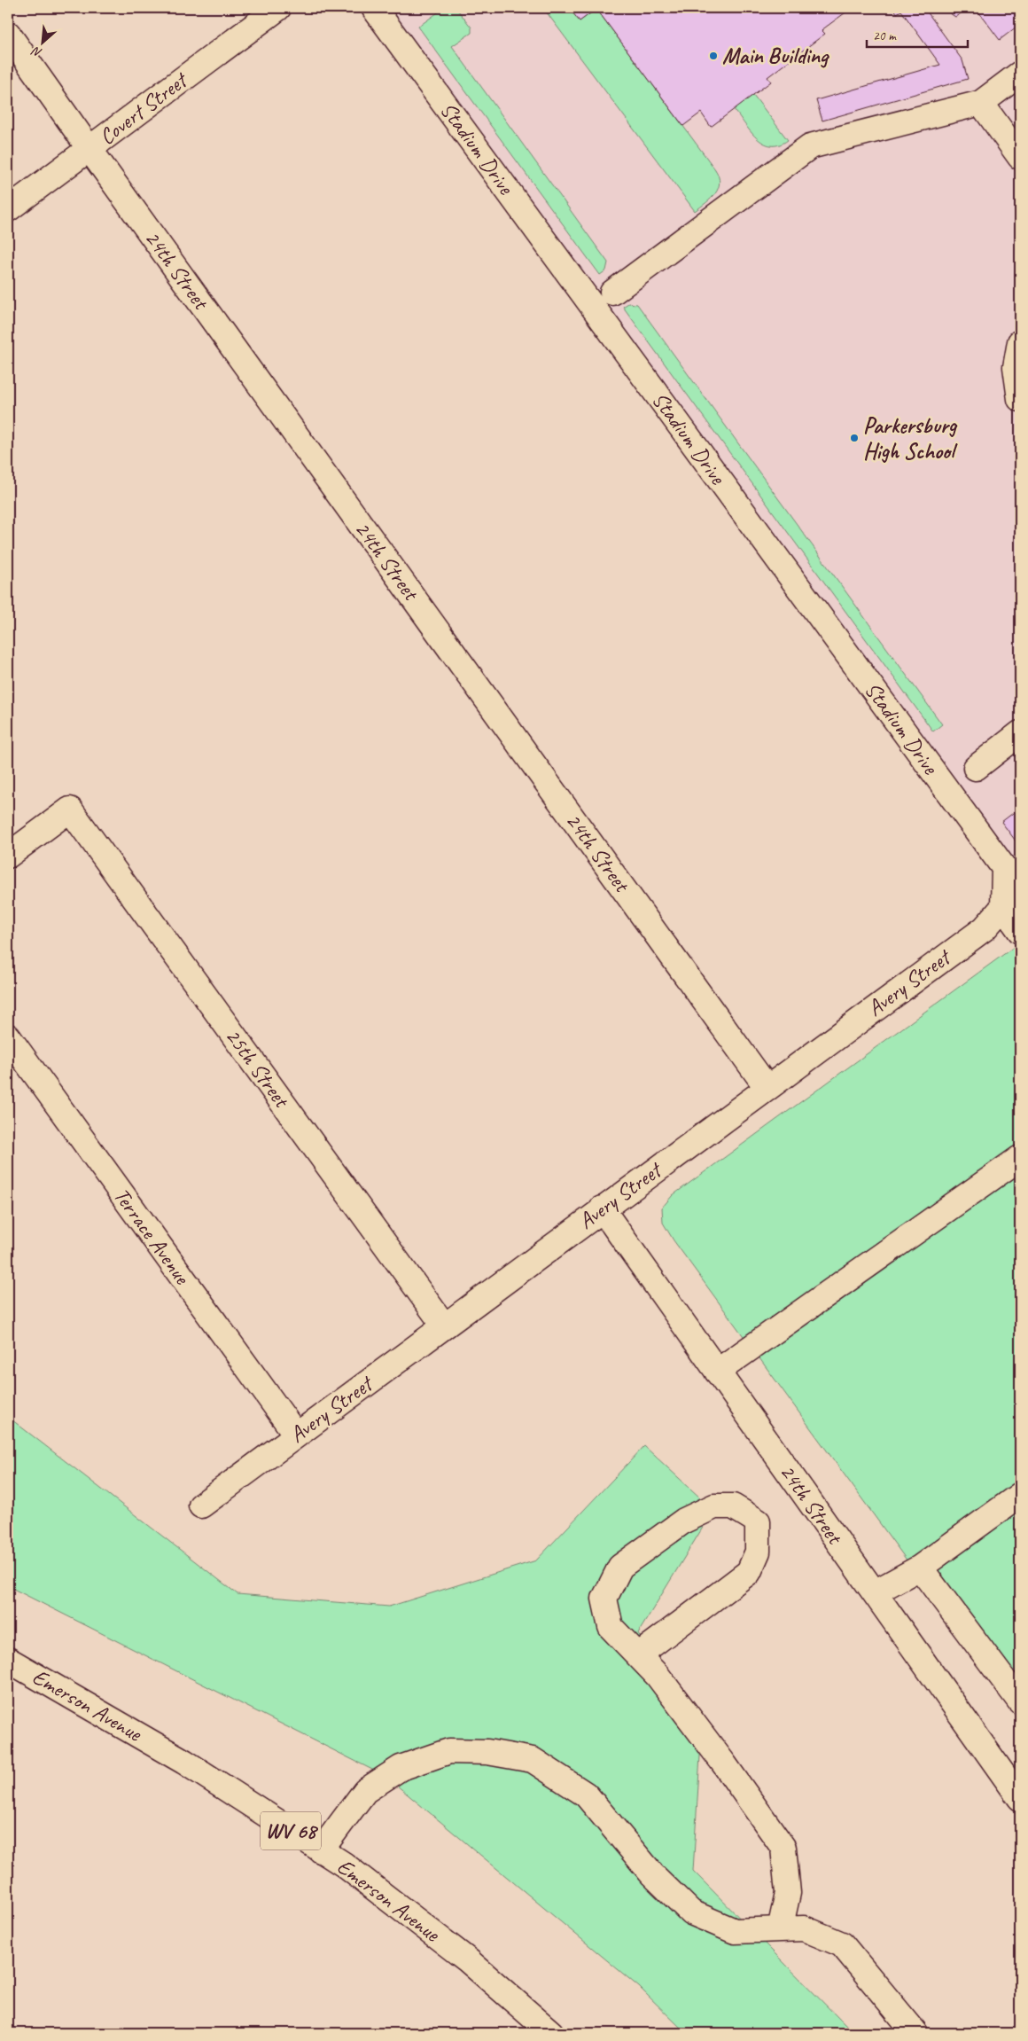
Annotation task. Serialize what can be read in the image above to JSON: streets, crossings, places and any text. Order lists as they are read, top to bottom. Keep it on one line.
{"streets":{"street":["Covert Street","Stadium Drive","24th Street","Avery Street","25th Street","Terrace Avenue","Emerson Avenue","WV 68"]},"crossings":[["Covert Street","24th Street"],["Stadium Drive","Avery Street"],["24th Street","Avery Street"],["Avery Street","25th Street"],["Avery Street","Terrace Avenue"]],"places":["Main Building","Parkersburg High School"],"scale_bar":"20 m","north":"bottom left"}
